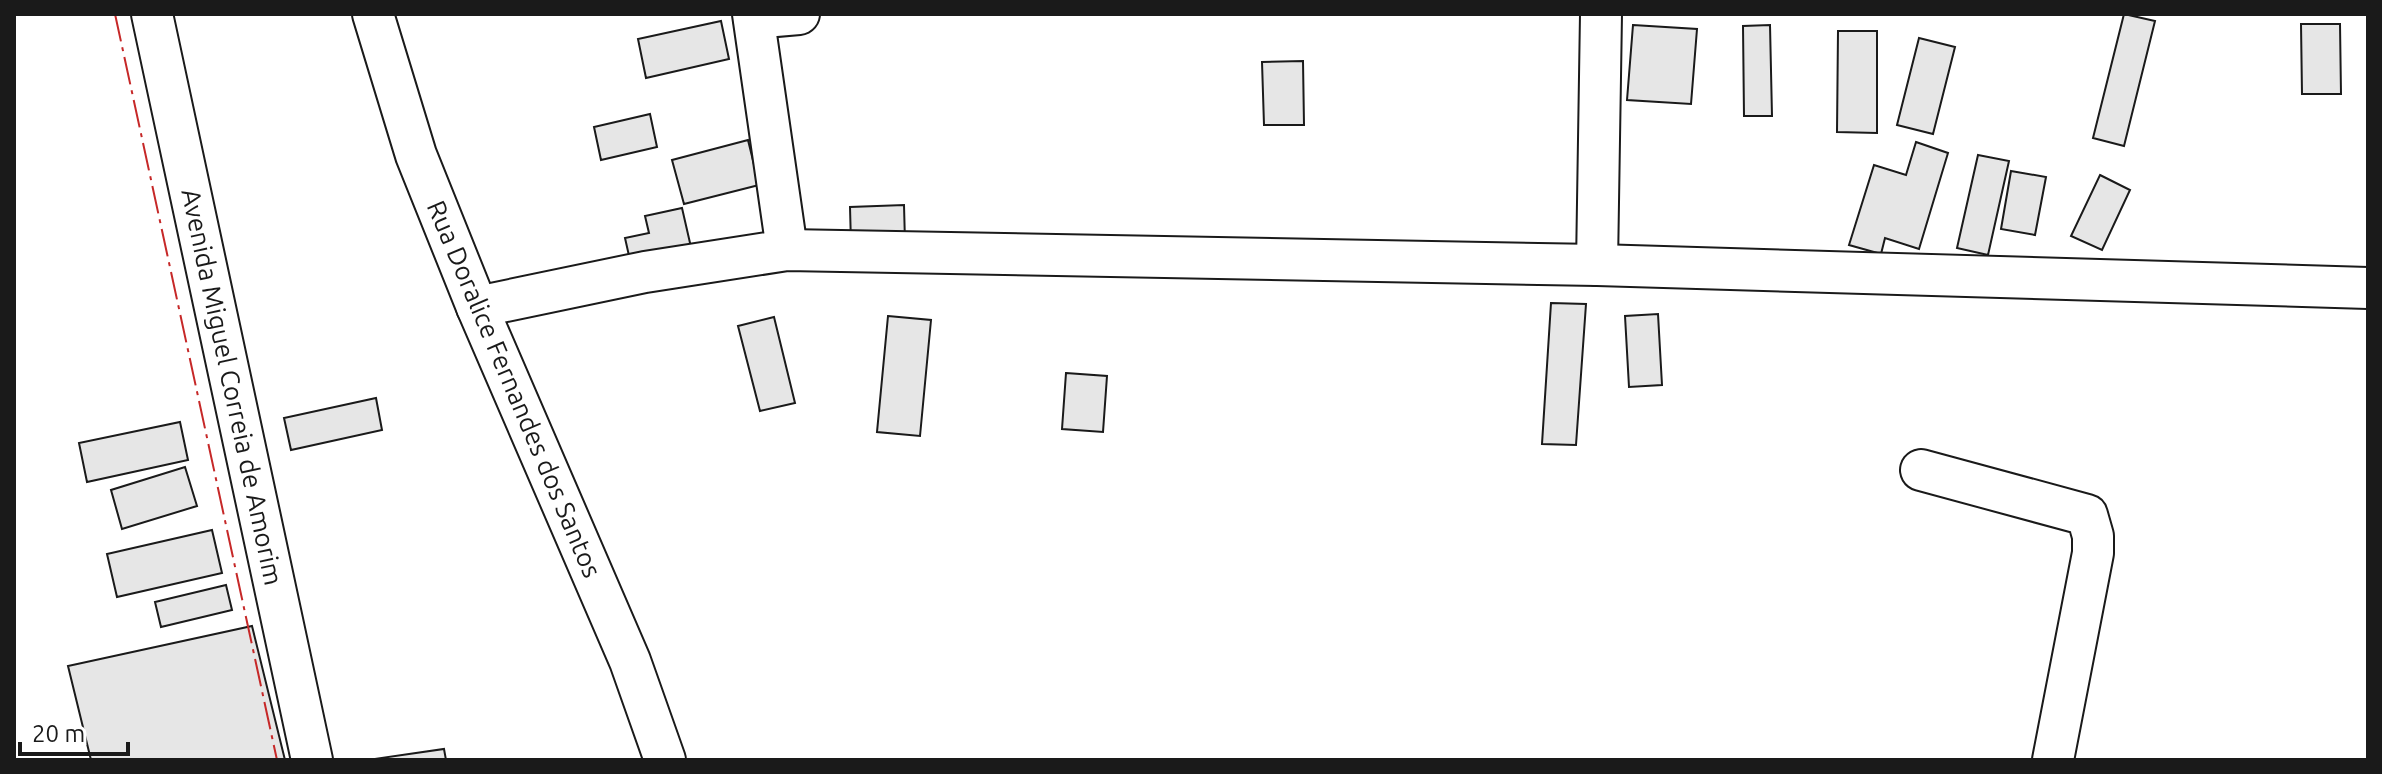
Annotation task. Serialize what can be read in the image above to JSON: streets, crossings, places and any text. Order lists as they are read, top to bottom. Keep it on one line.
{"streets":{"street":["Avenida Miguel Correia de Amorim","Rua Doralice Fernandes dos Santos"]},"scale_bar":"20 m"}
